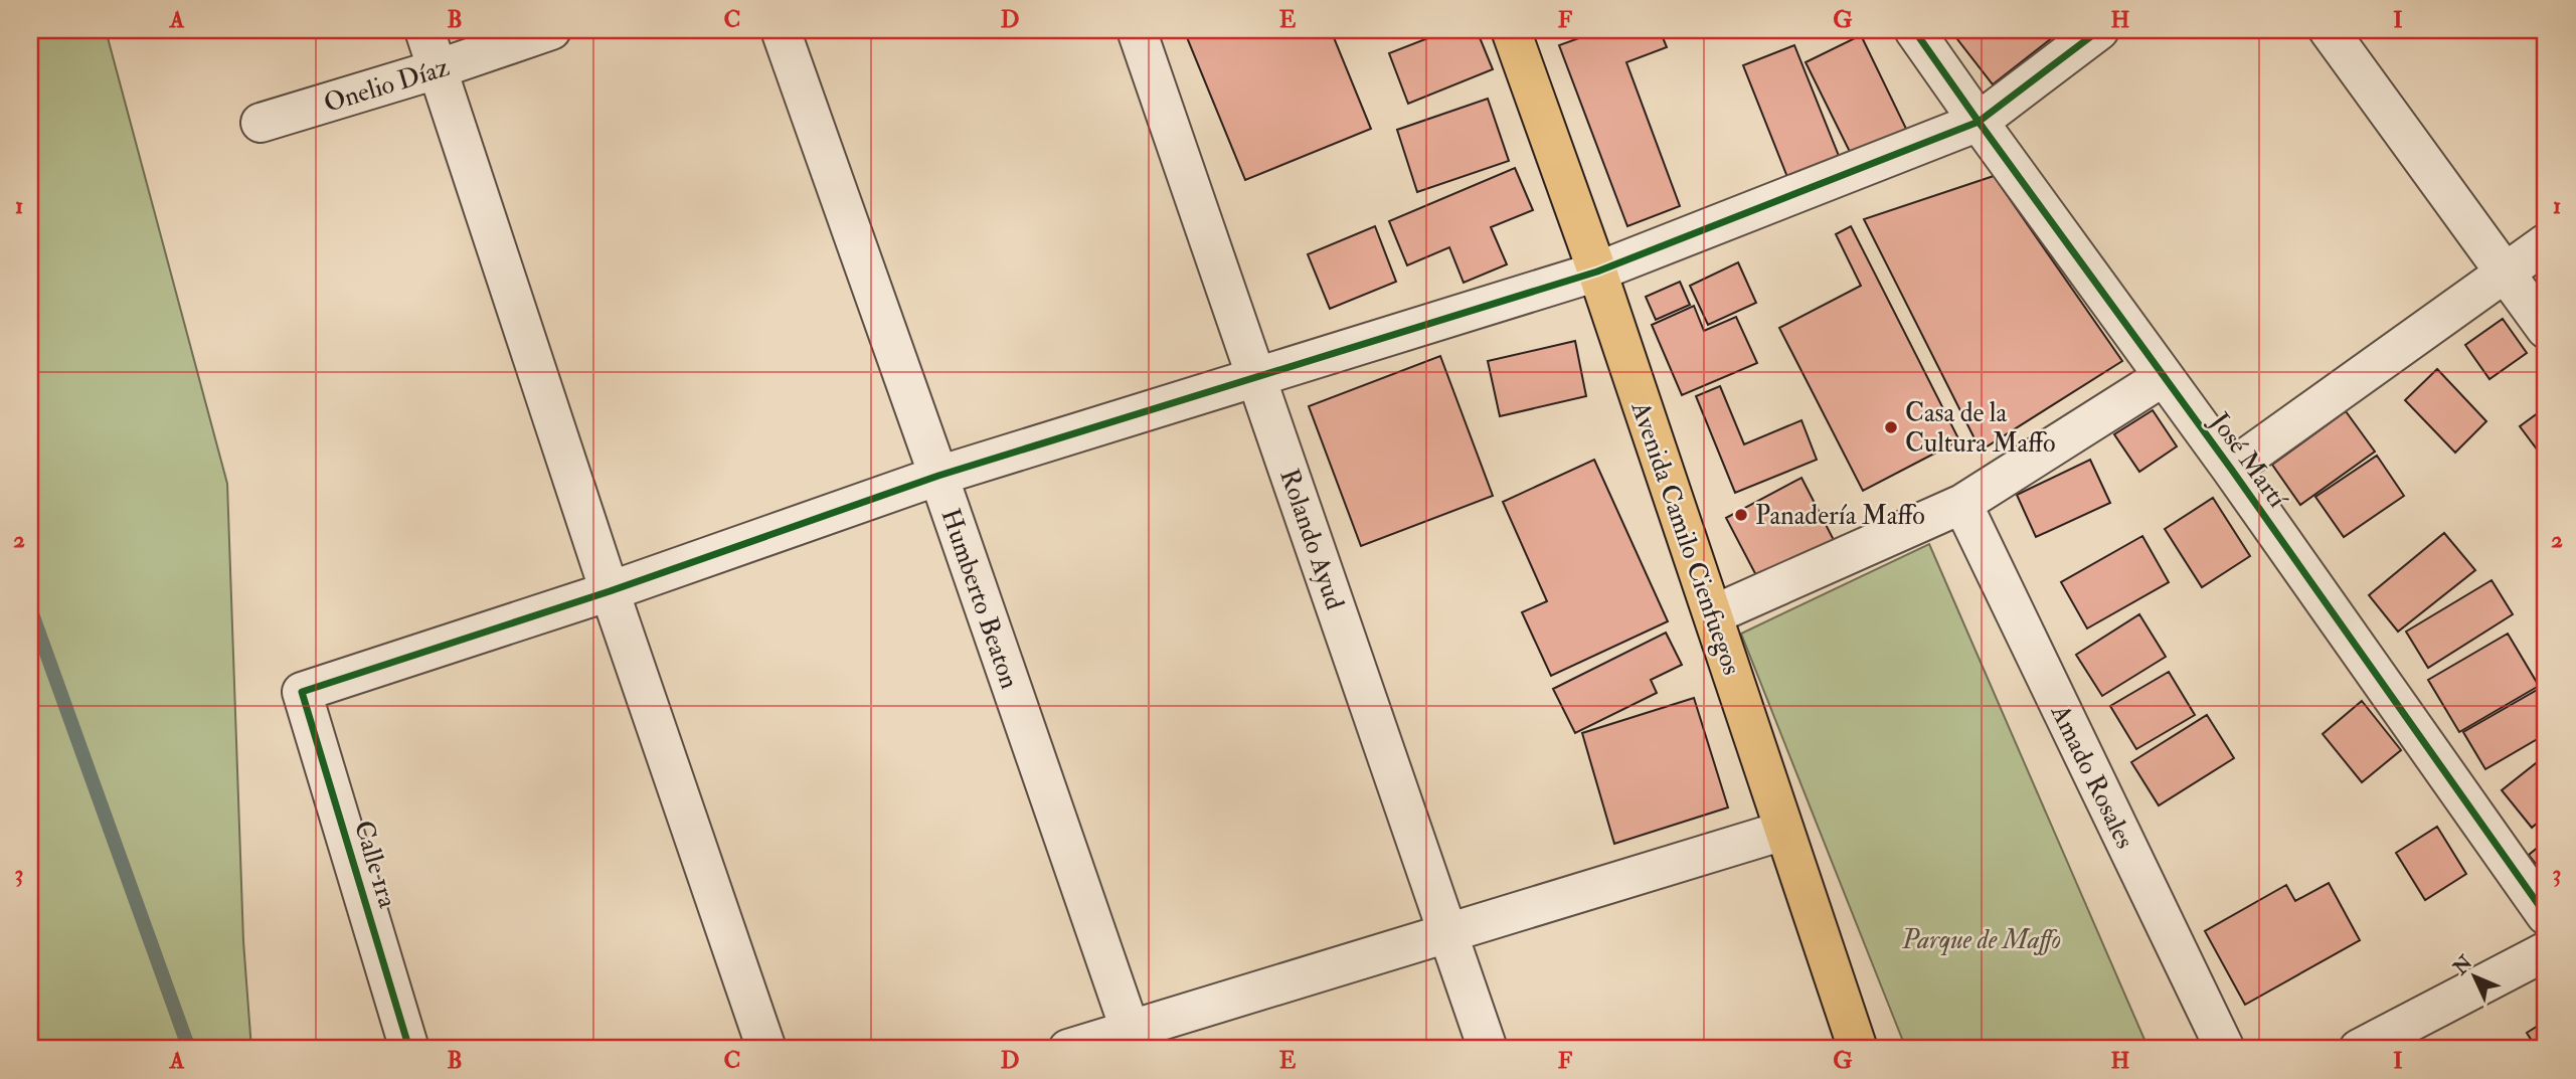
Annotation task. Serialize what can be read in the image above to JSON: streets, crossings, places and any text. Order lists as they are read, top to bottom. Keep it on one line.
{"streets":{"main road":["Avenida Camilo Cienfuegos"],"street":["Onelio Díaz","José Martí","Rolando Ayud","Humberto Beaton","Amado Rosales","Calle 1ra"]},"parks":["Parque de Maffo"],"places":["Casa de la Cultura Maffo","Panadería Maffo"],"north":"top left","grid":{"columns":["A","B","C","D","E","F","G","H","I"],"rows":["1","2","3"]}}
